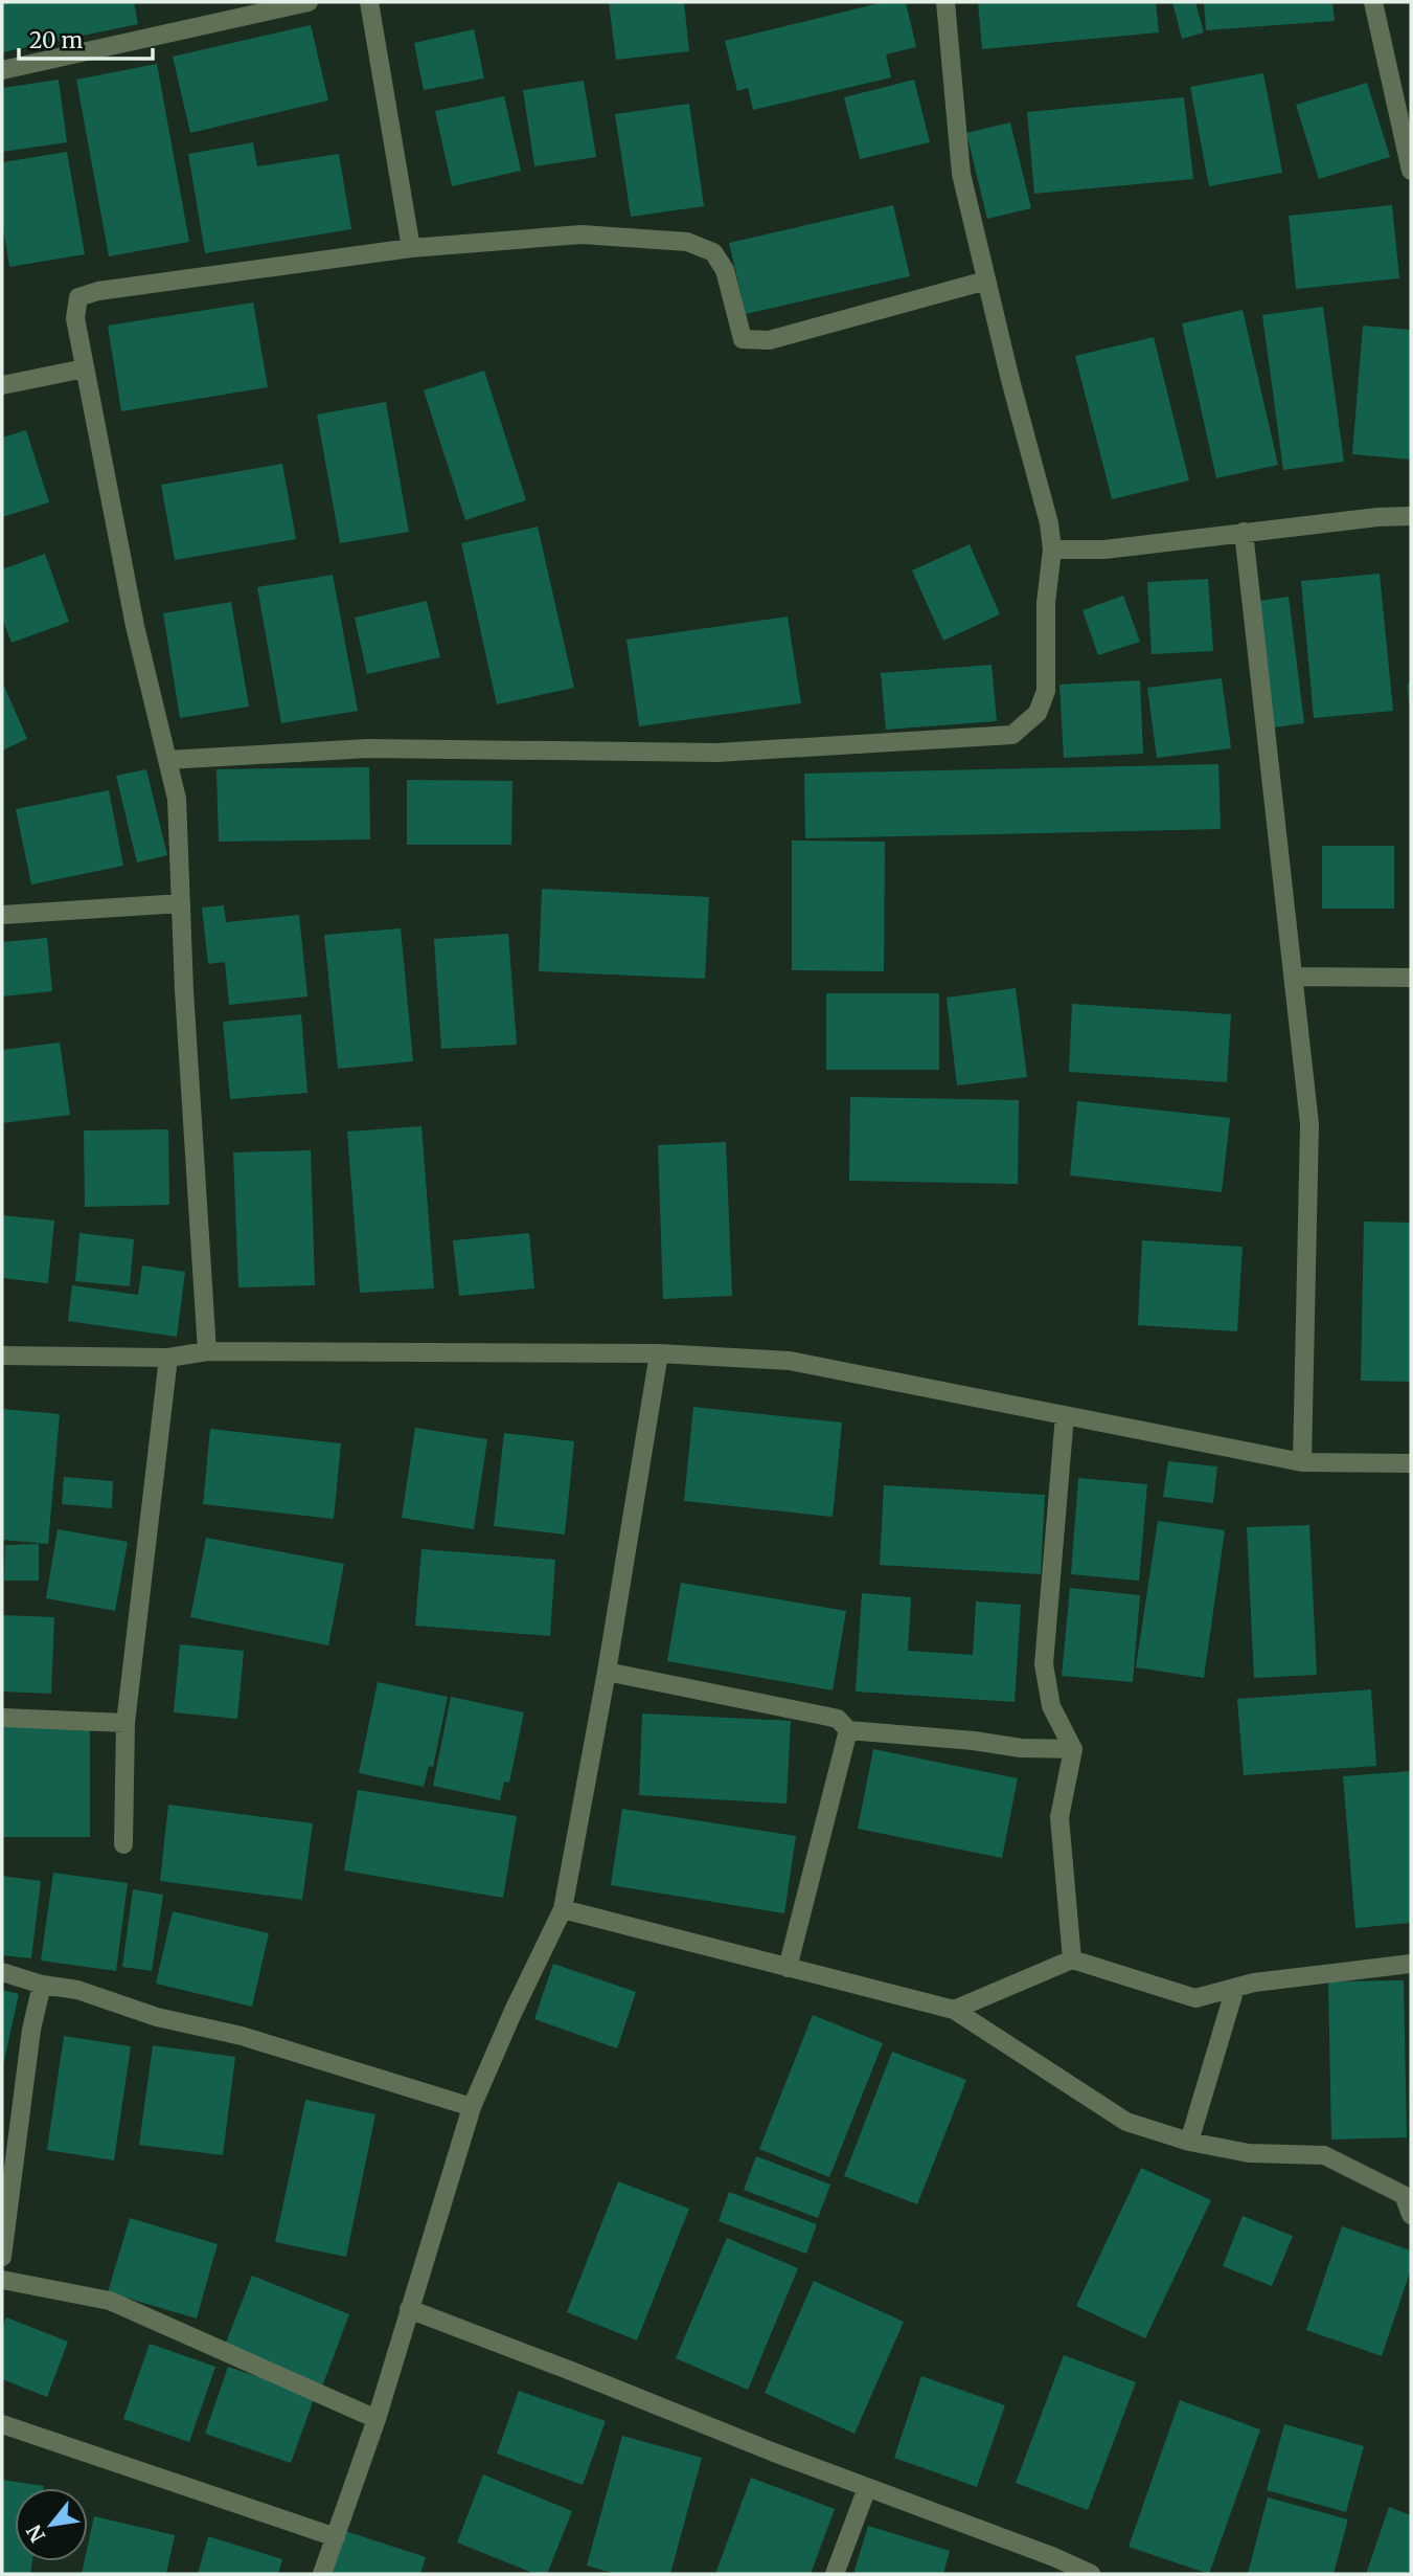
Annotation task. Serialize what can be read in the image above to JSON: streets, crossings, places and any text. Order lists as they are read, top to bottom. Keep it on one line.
{"scale_bar":"20 m","north":"bottom left"}
